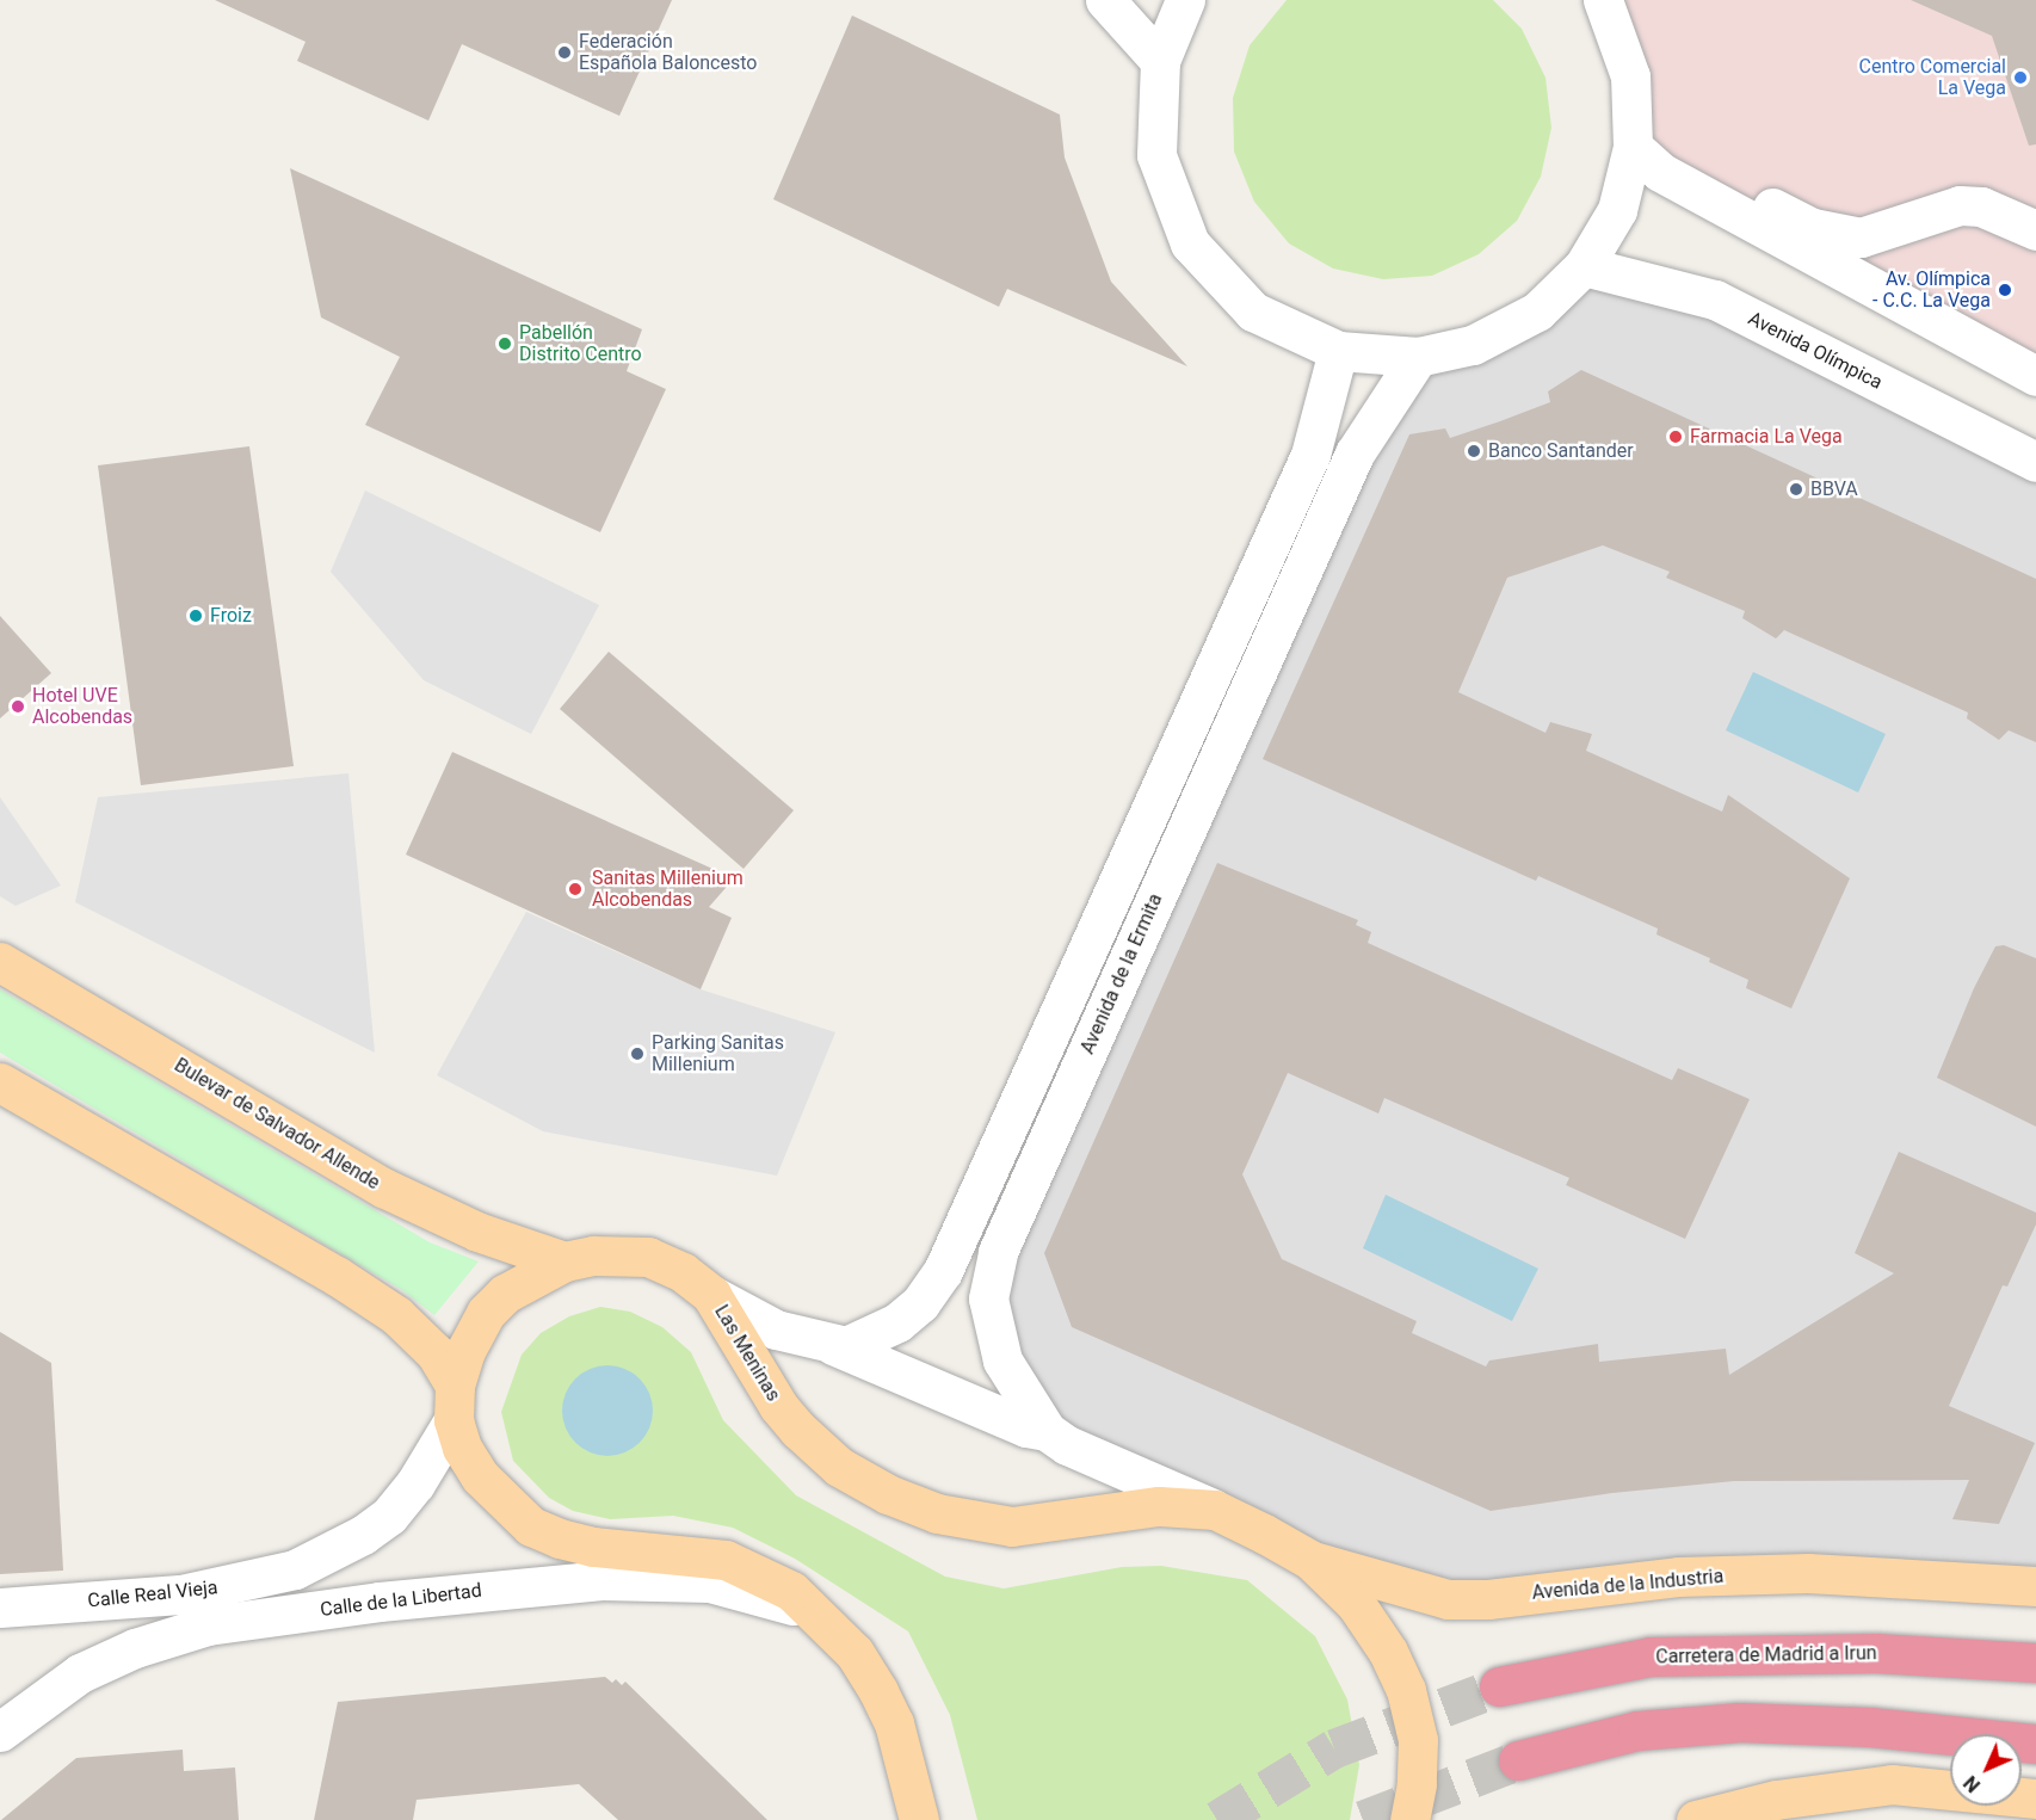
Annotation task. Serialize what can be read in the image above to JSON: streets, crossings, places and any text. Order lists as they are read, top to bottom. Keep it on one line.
{"streets":{"highway":["Carretera de Madrid a Irun"],"main road":["Bulevar de Salvador Allende","Las Meninas","Avenida de la Industria"],"street":["Avenida Olímpica","Avenida de la Ermita","Calle Real Vieja","Calle de la Libertad"]},"crossings":[["Avenida de la Ermita","Las Meninas"],["Bulevar de Salvador Allende","Las Meninas"],["Las Meninas","Avenida de la Industria"],["Las Meninas","Calle Real Vieja"]],"places":["Federación Española Baloncesto","Centro Comercial La Vega","Av. Olímpica - C.C. La Vega","Pabellón Distrito Centro","Farmacia La Vega","Banco Santander","BBVA","Froiz","Hotel UVE Alcobendas","Sanitas Millenium Alcobendas","Parking Sanitas Millenium"],"north":"bottom left"}
